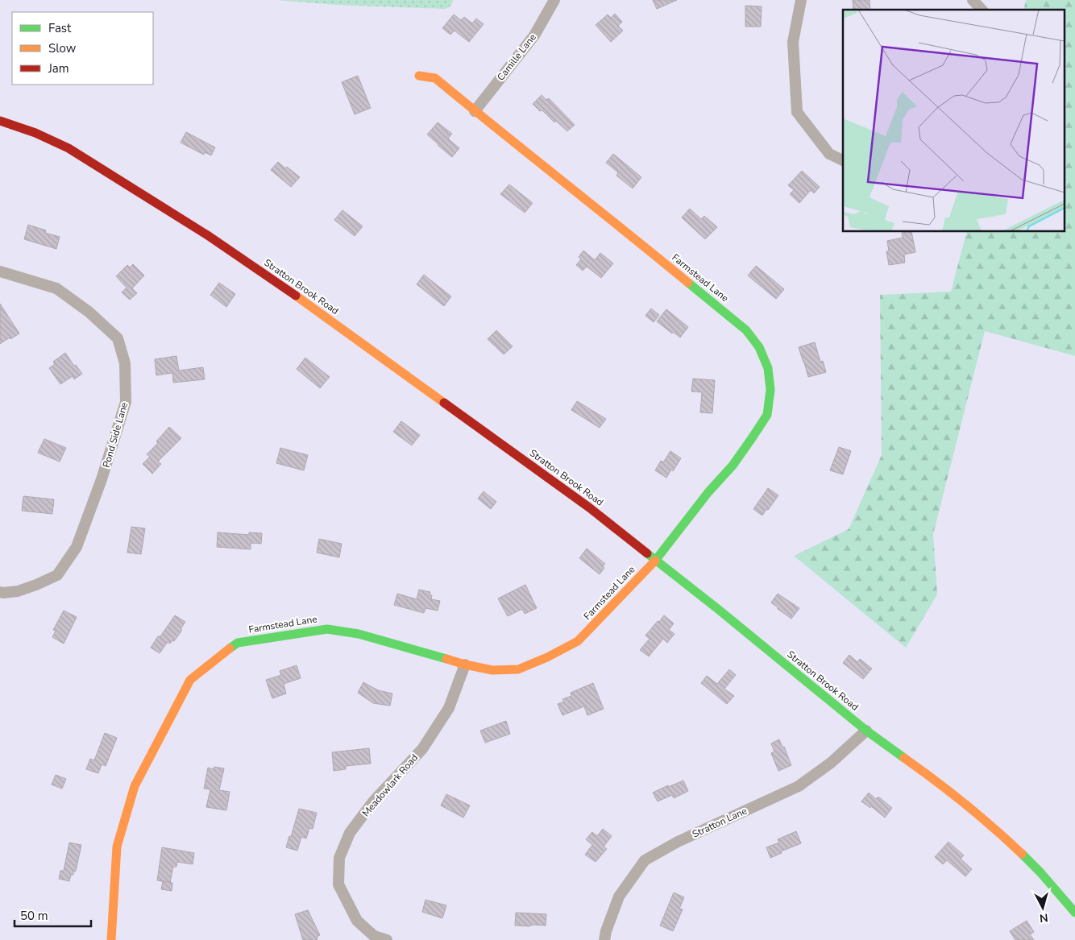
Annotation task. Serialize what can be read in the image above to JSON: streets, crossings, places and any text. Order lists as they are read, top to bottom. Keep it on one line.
{"streets":{"street":["Camille Lane","Farmstead Lane","Stratton Brook Road","Pond Side Lane","Meadowlark Road","Stratton Lane"]},"crossings":[["Camille Lane","Farmstead Lane"],["Farmstead Lane","Stratton Brook Road"],["Farmstead Lane","Meadowlark Road"],["Stratton Brook Road","Stratton Lane"]],"legend":["Fast","Slow","Jam"],"scale_bar":"50 m","north":"bottom"}
